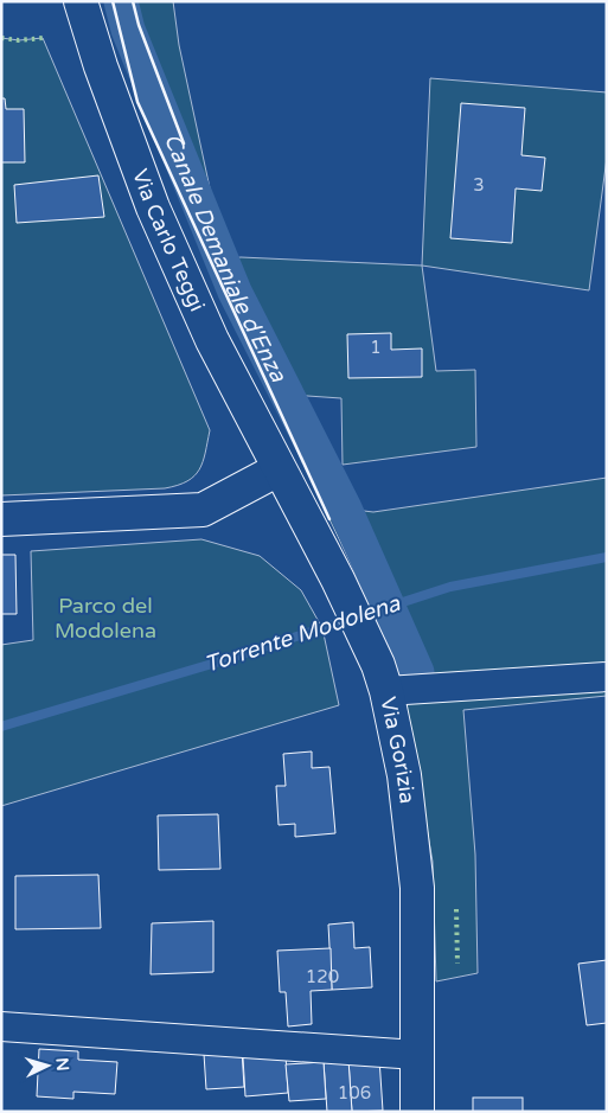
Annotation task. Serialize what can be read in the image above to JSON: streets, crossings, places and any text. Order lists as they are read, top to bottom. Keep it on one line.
{"streets":{"main road":["Via Carlo Teggi","Via Gorizia"]},"crossings":[["Via Carlo Teggi","Via Gorizia"]],"water":["Canale Demaniale d'Enza","Torrente Modolena"],"parks":["Parco del Modolena"],"house_numbers":["3","1","120","106"],"north":"right"}
